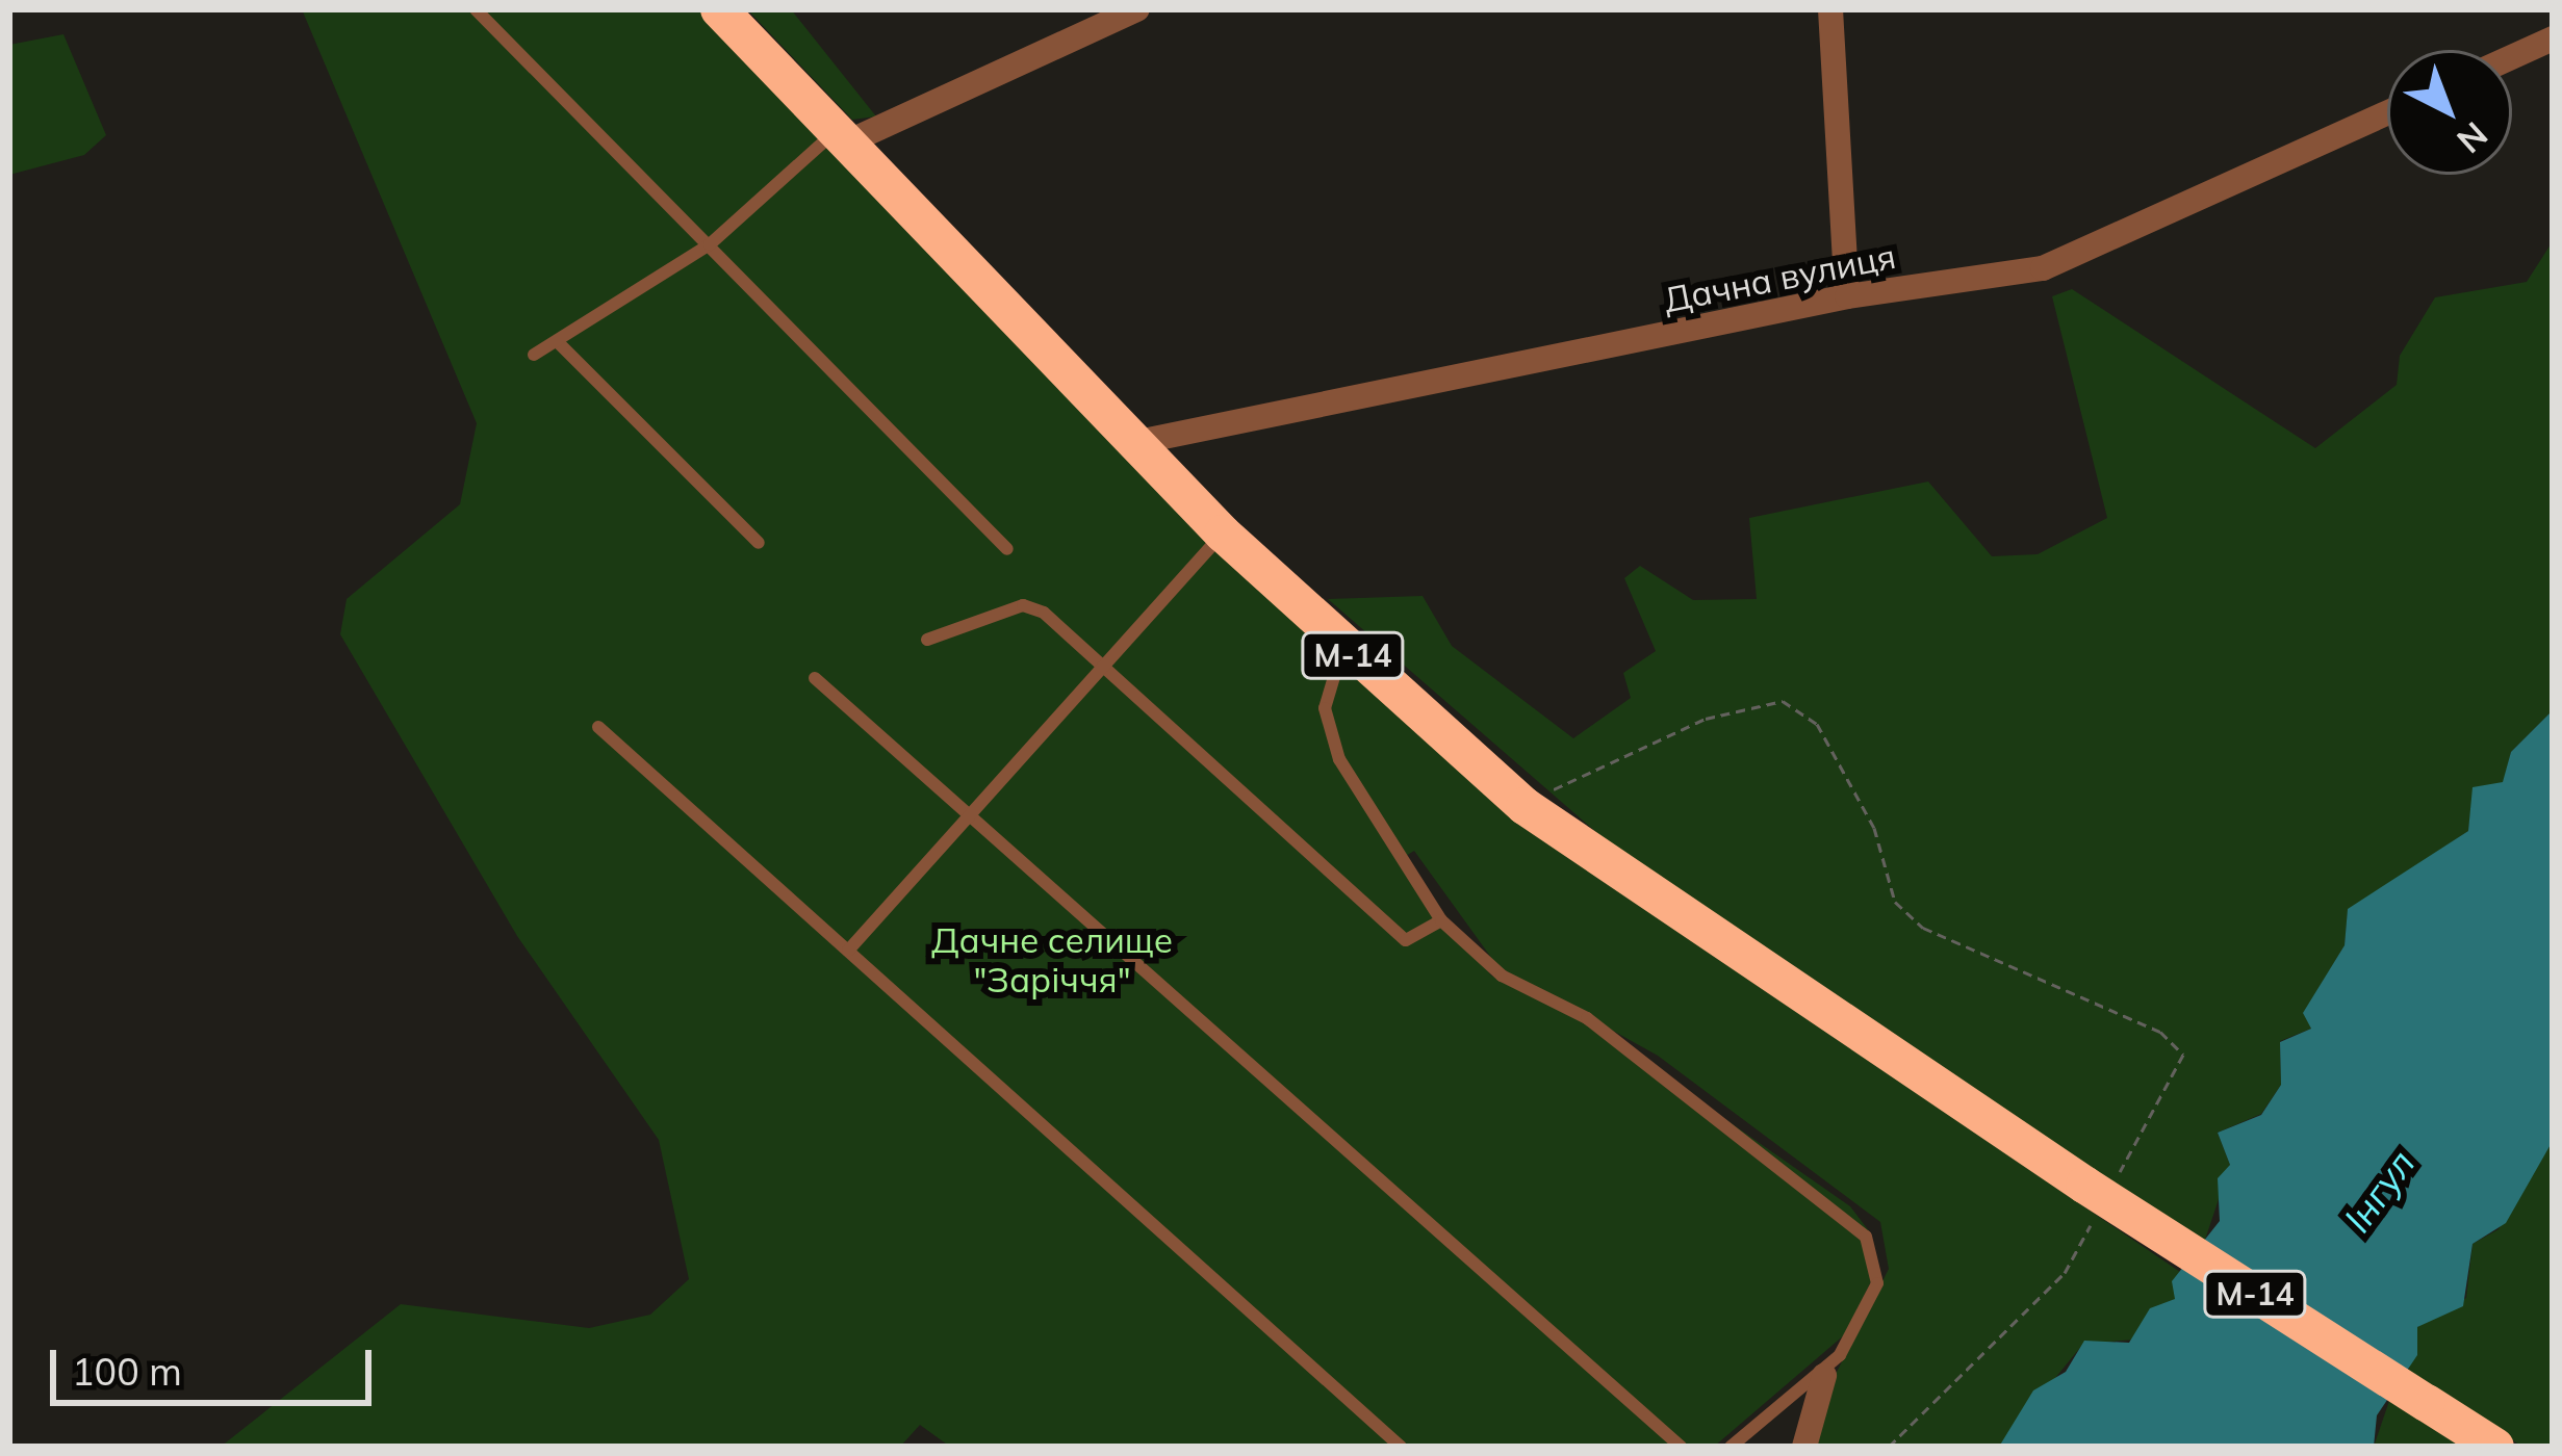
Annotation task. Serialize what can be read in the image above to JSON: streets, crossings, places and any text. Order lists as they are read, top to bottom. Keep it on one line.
{"streets":{"highway":["М-14"],"street":["Дачна вулиця"]},"crossings":[["Дачна вулиця","М-14"]],"water":["Інгул"],"parks":["Дачне селище \"Заріччя\""],"scale_bar":"100 m","north":"bottom right"}
